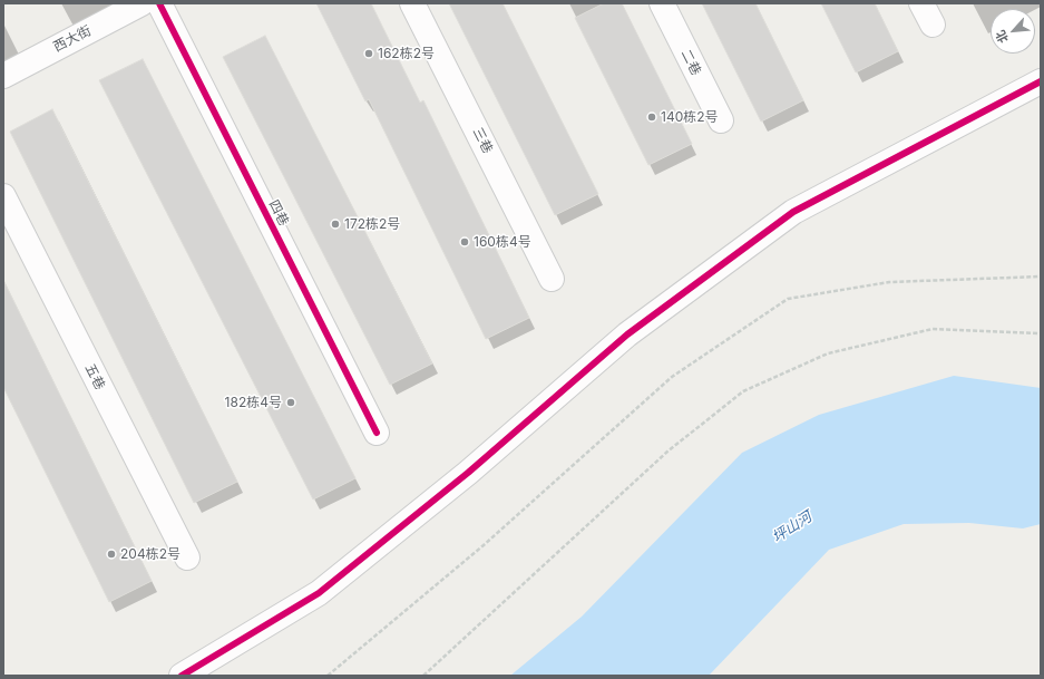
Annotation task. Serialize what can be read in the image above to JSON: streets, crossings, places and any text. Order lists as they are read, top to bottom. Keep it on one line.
{"streets":{"street":["西大街","二巷","三巷","四巷","五巷"]},"water":["坪山河"],"places":["162栋2号","140栋2号","172栋2号","160栋4号","182栋4号","204栋2号"],"north":"bottom left"}
